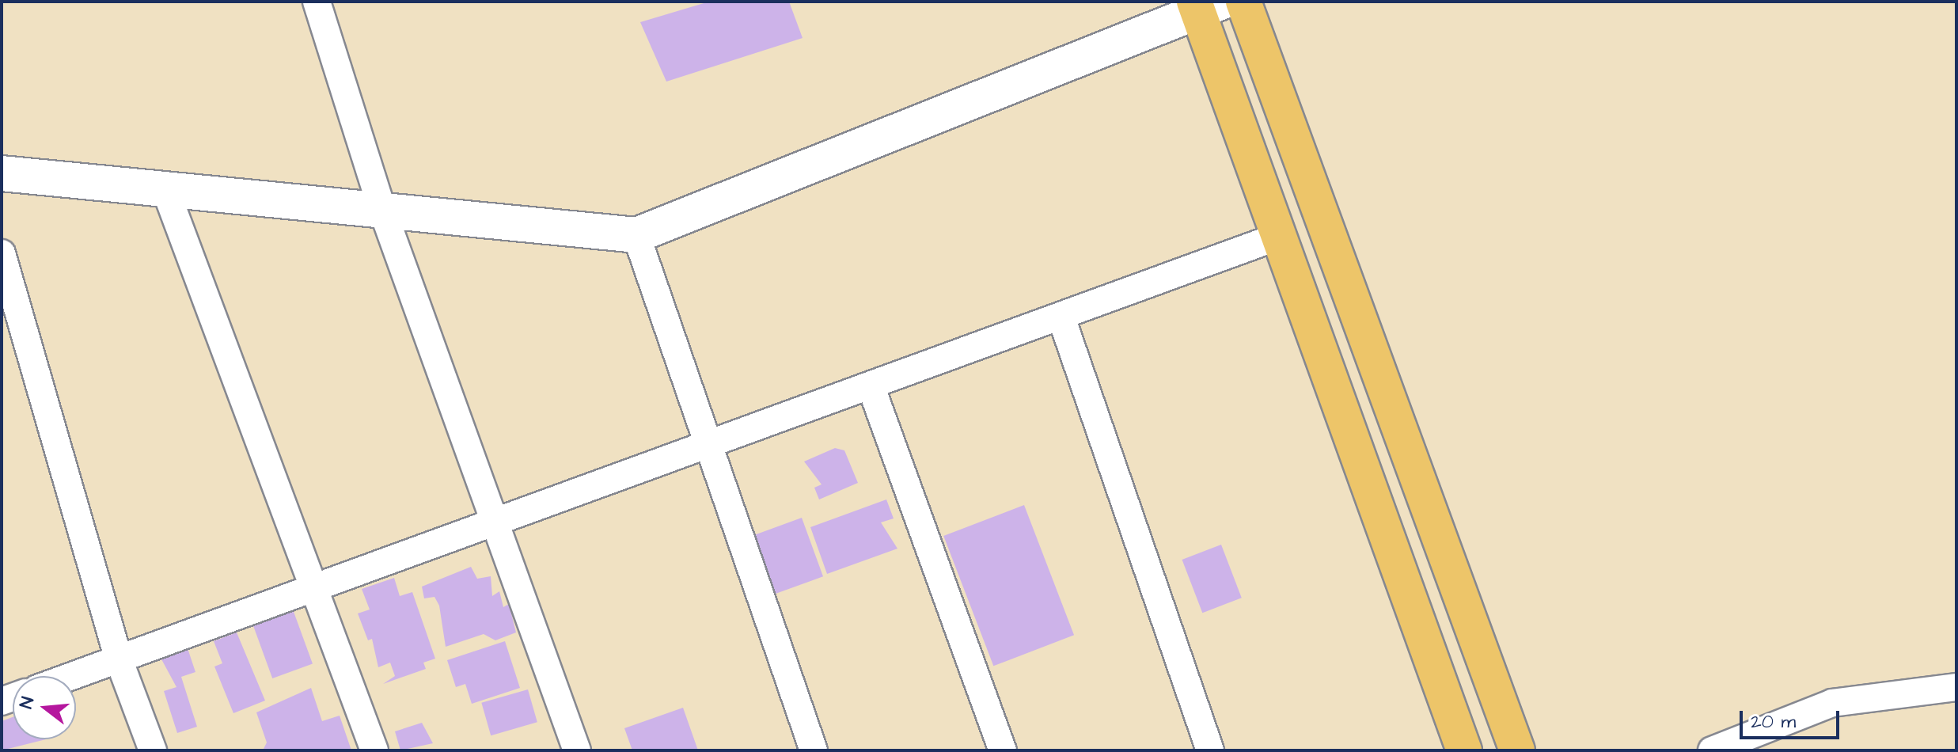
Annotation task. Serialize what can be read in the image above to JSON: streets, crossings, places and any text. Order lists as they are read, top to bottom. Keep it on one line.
{"scale_bar":"20 m","north":"left"}
